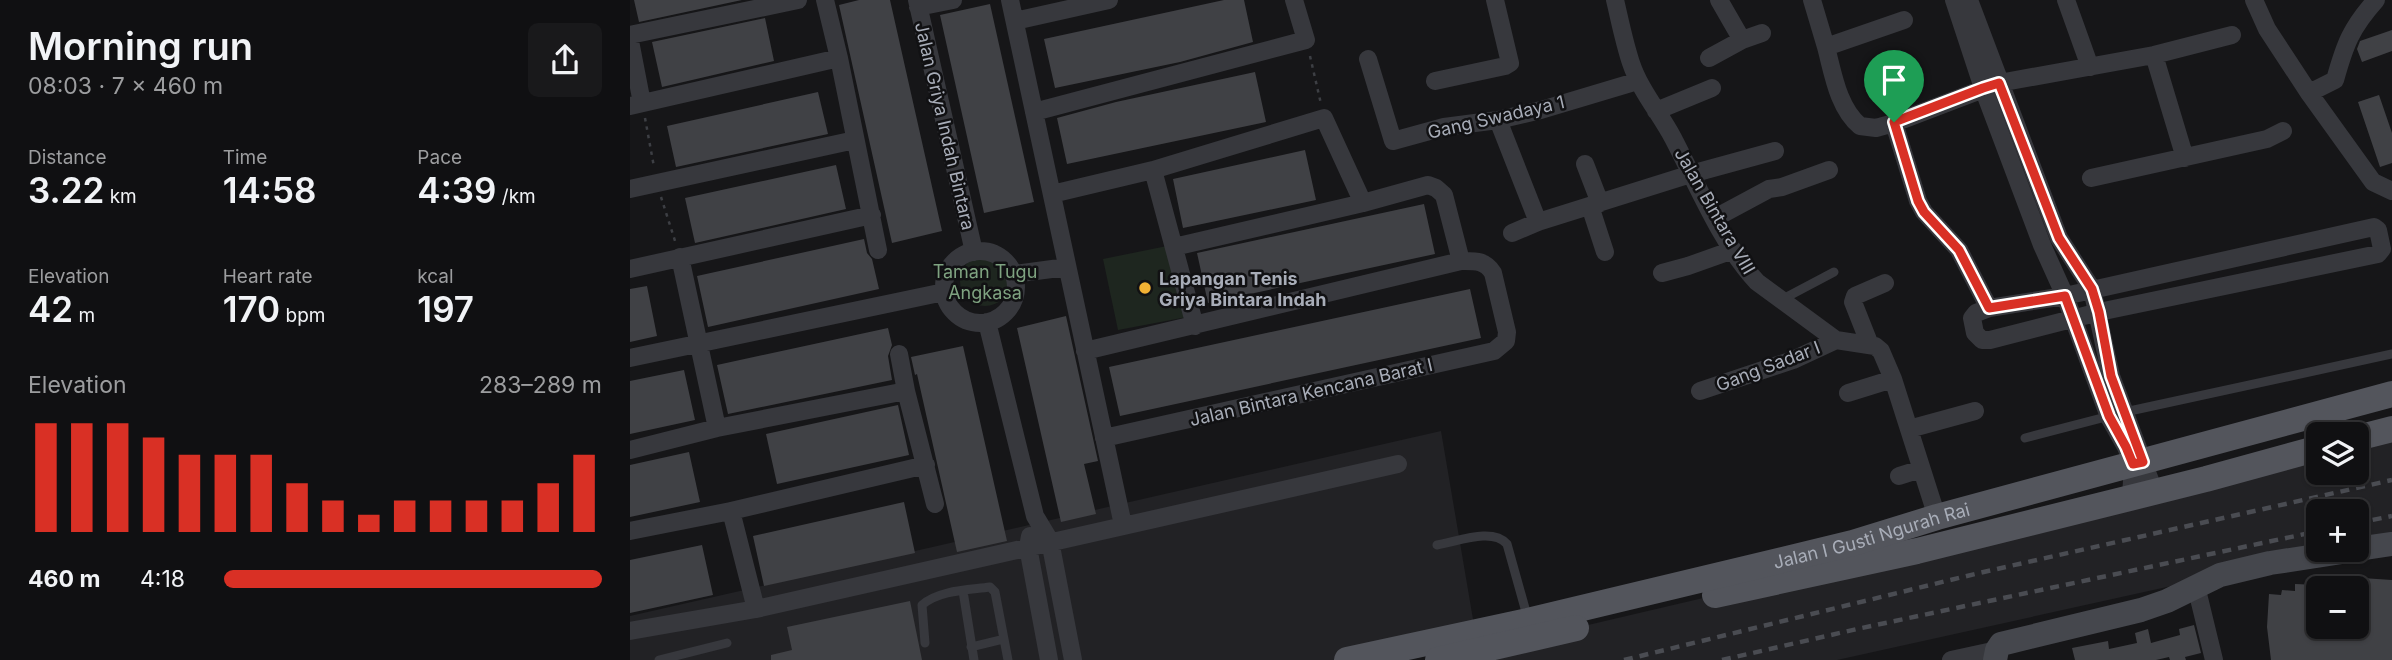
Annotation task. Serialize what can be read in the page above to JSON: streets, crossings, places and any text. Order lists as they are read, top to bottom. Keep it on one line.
{"streets":{"main road":["Jalan I Gusti Ngurah Rai"],"street":["Gang Swadaya 1","Jalan Griya Indah Bintara","Jalan Bintara VIII","Gang Sadar I","Jalan Bintara Kencana Barat I"]},"crossings":[["Gang Swadaya 1","Jalan Bintara VIII"],["Jalan Bintara VIII","Gang Sadar I"]],"parks":["Taman Tugu Angkasa"],"places":["Lapangan Tenis Griya Bintara Indah"],"page":{"heading":["Morning run","08:03 · 7 × 460 m"],"stats":[["Distance","3.22 km"],["Time","14:58"],["Pace","4:39 /km"],["Elevation","42 m"],["Heart rate","170 bpm"],["kcal","197"]],"chart":["Elevation","283–289 m"],"map_buttons":["+","−"],"list":[{"name":"460 m","note":"4:18"}]}}
